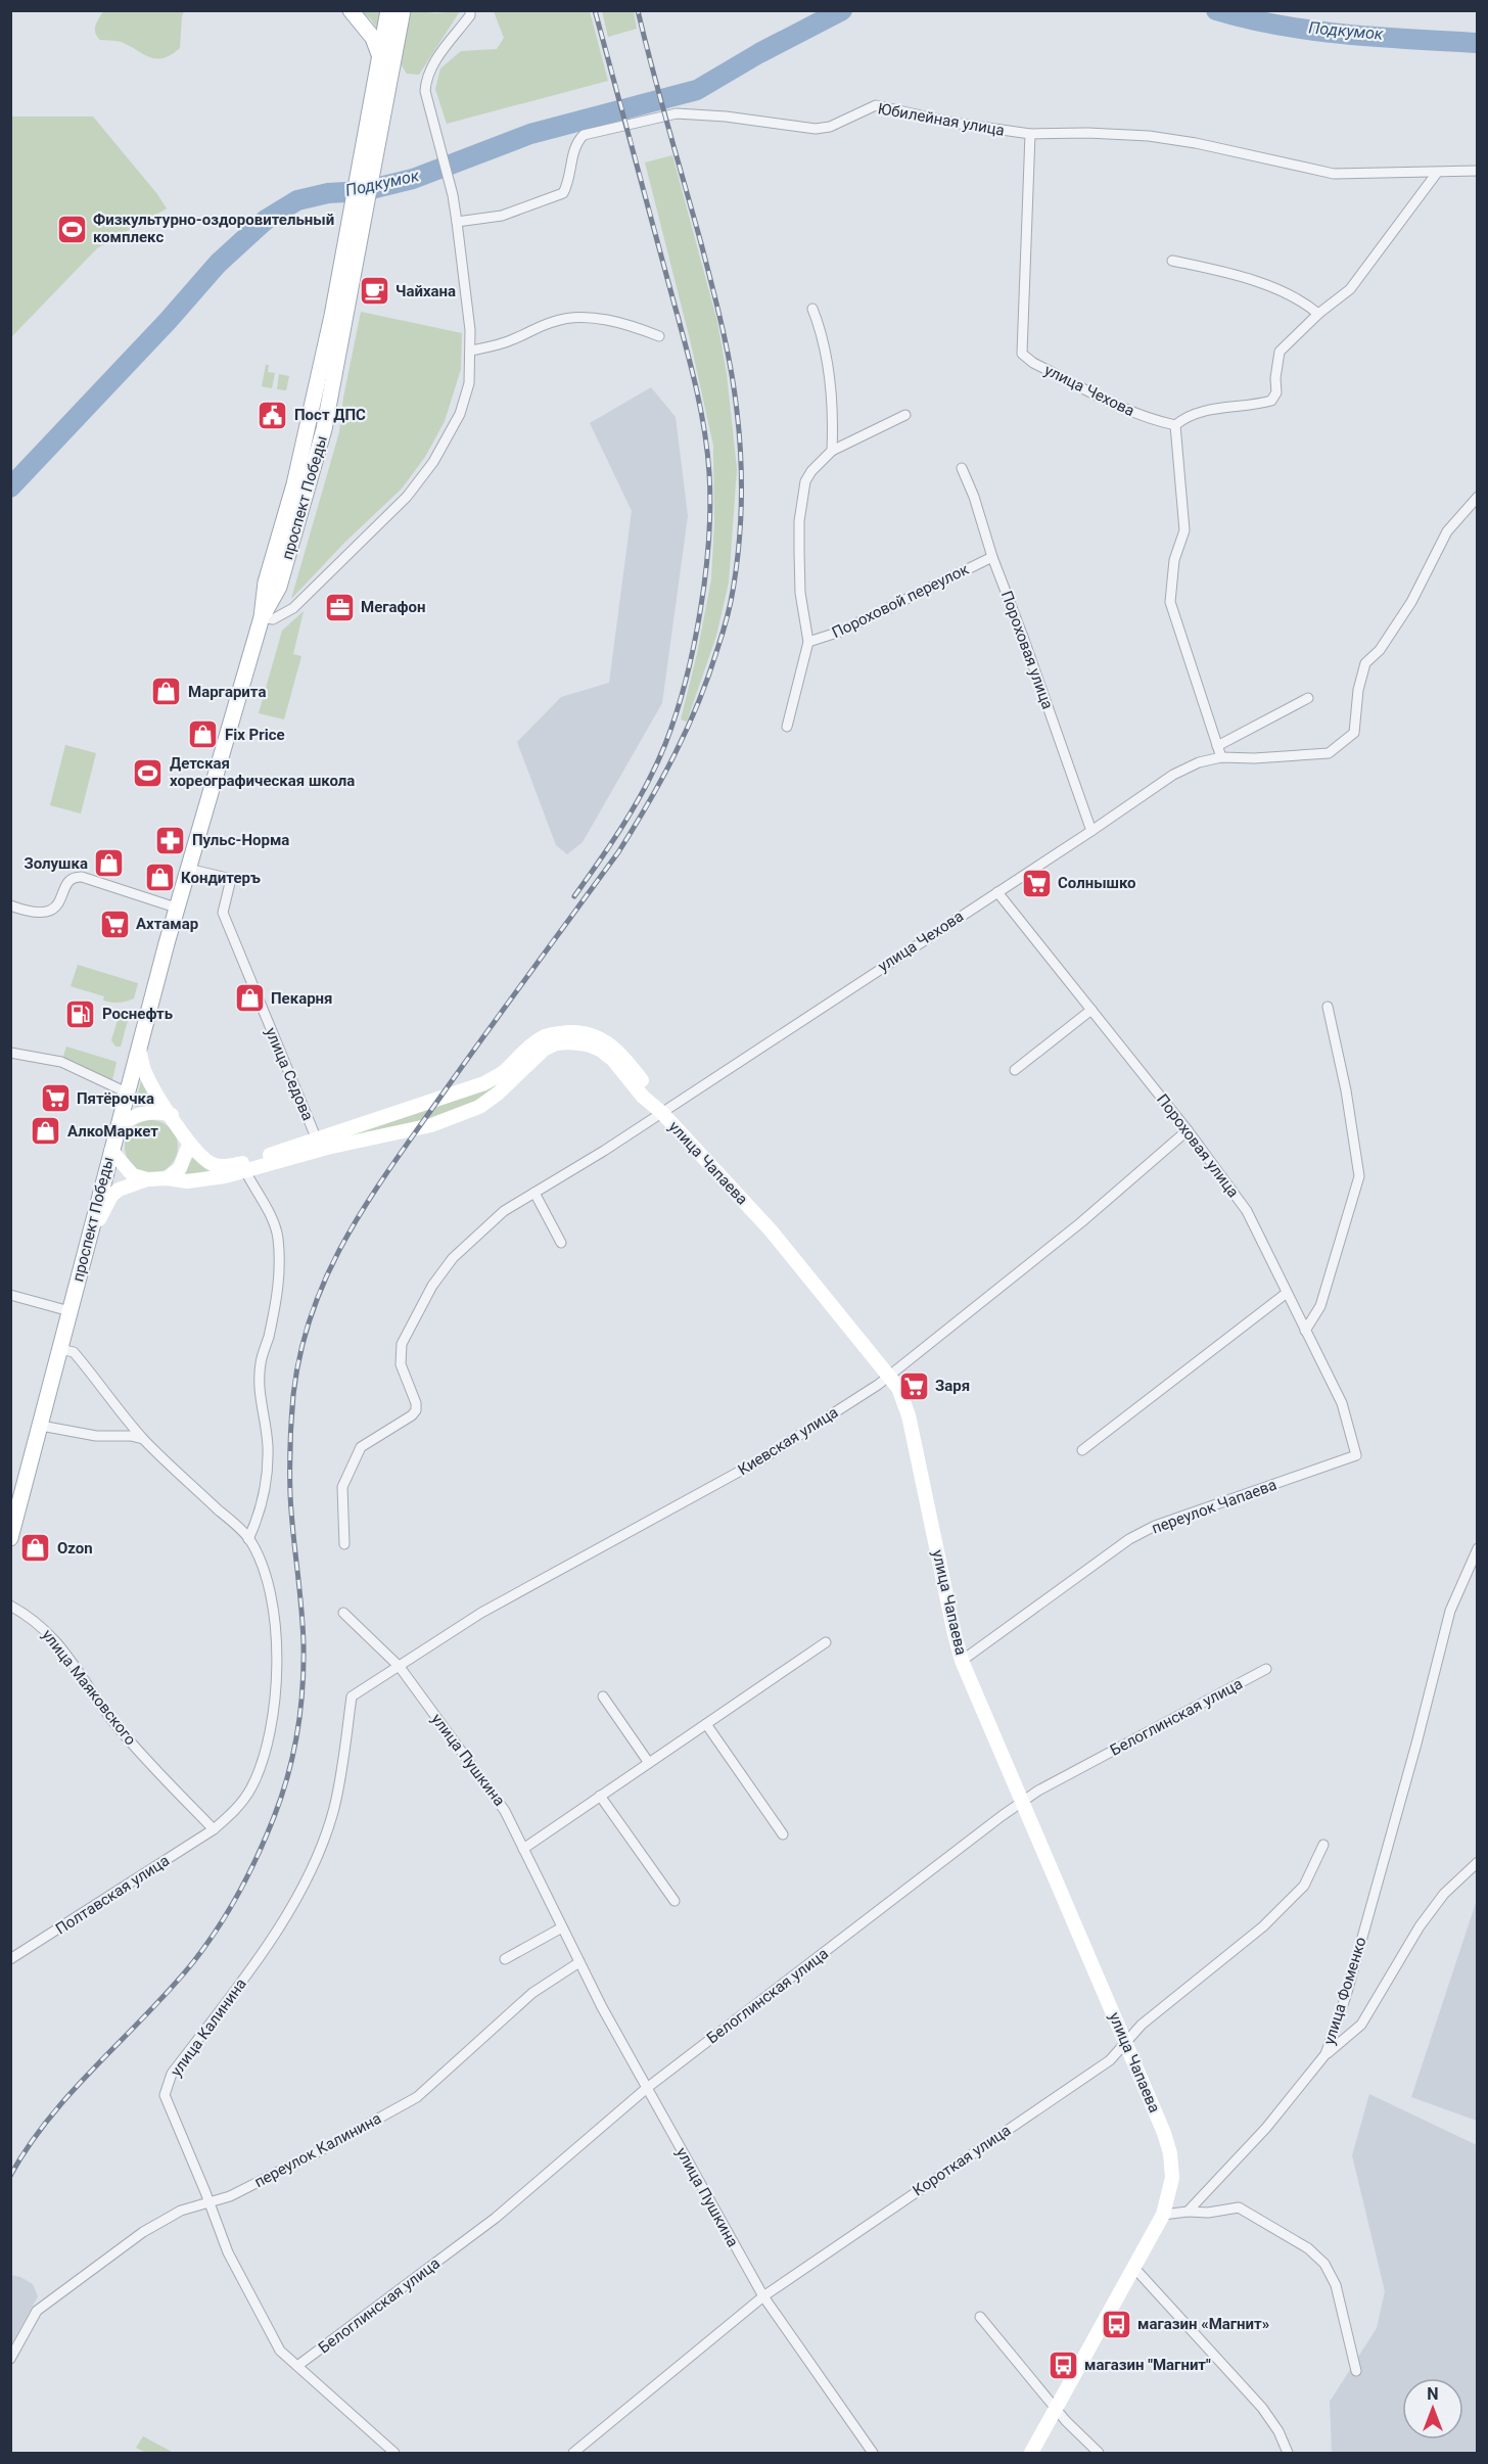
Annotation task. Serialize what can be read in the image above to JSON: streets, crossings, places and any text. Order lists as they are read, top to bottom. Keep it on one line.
{"streets":{"main road":["проспект Победы","улица Чапаева"],"street":["Юбилейная улица","улица Чехова","Пороховой переулок","Пороховая улица","улица Седова","Киевская улица","переулок Чапаева","улица Маяковского","Белоглинская улица","улица Пушкина","Полтавская улица","улица Фоменко","улица Калинина","переулок Калинина","Короткая улица"]},"crossings":[["Юбилейная улица","улица Чехова"],["улица Чехова","Пороховая улица"],["улица Чехова","улица Чапаева"],["проспект Победы","улица Седова"],["проспект Победы","улица Чапаева"],["проспект Победы","Полтавская улица"],["Пороховой переулок","Пороховая улица"],["Пороховая улица","Киевская улица"],["Пороховая улица","переулок Чапаева"],["улица Чапаева","Киевская улица"],["улица Чапаева","переулок Чапаева"],["улица Чапаева","Белоглинская улица"],["улица Чапаева","Короткая улица"],["Киевская улица","улица Пушкина"],["Киевская улица","улица Калинина"],["улица Маяковского","Полтавская улица"],["Белоглинская улица","улица Пушкина"],["Белоглинская улица","улица Калинина"],["улица Пушкина","переулок Калинина"],["улица Пушкина","Короткая улица"],["улица Калинина","переулок Калинина"]],"water":["Подкумок"],"places":{"sports":["Физкультурно-оздоровительный комплекс","Детская хореографическая школа"],"cafe":["Чайхана"],"public building":["Пост ДПС"],"office":["Мегафон"],"shop":["Маргарита","Fix Price","Золушка","Кондитеръ","Пекарня","АлкоМаркет","Ozon"],"pharmacy":["Пульс-Норма"],"supermarket":["Солнышко","Ахтамар","Пятёрочка","Заря"],"fuel station":["Роснефть"],"bus stop":["магазин «Магнит»","магазин \"Магнит\""]},"north":"top"}
